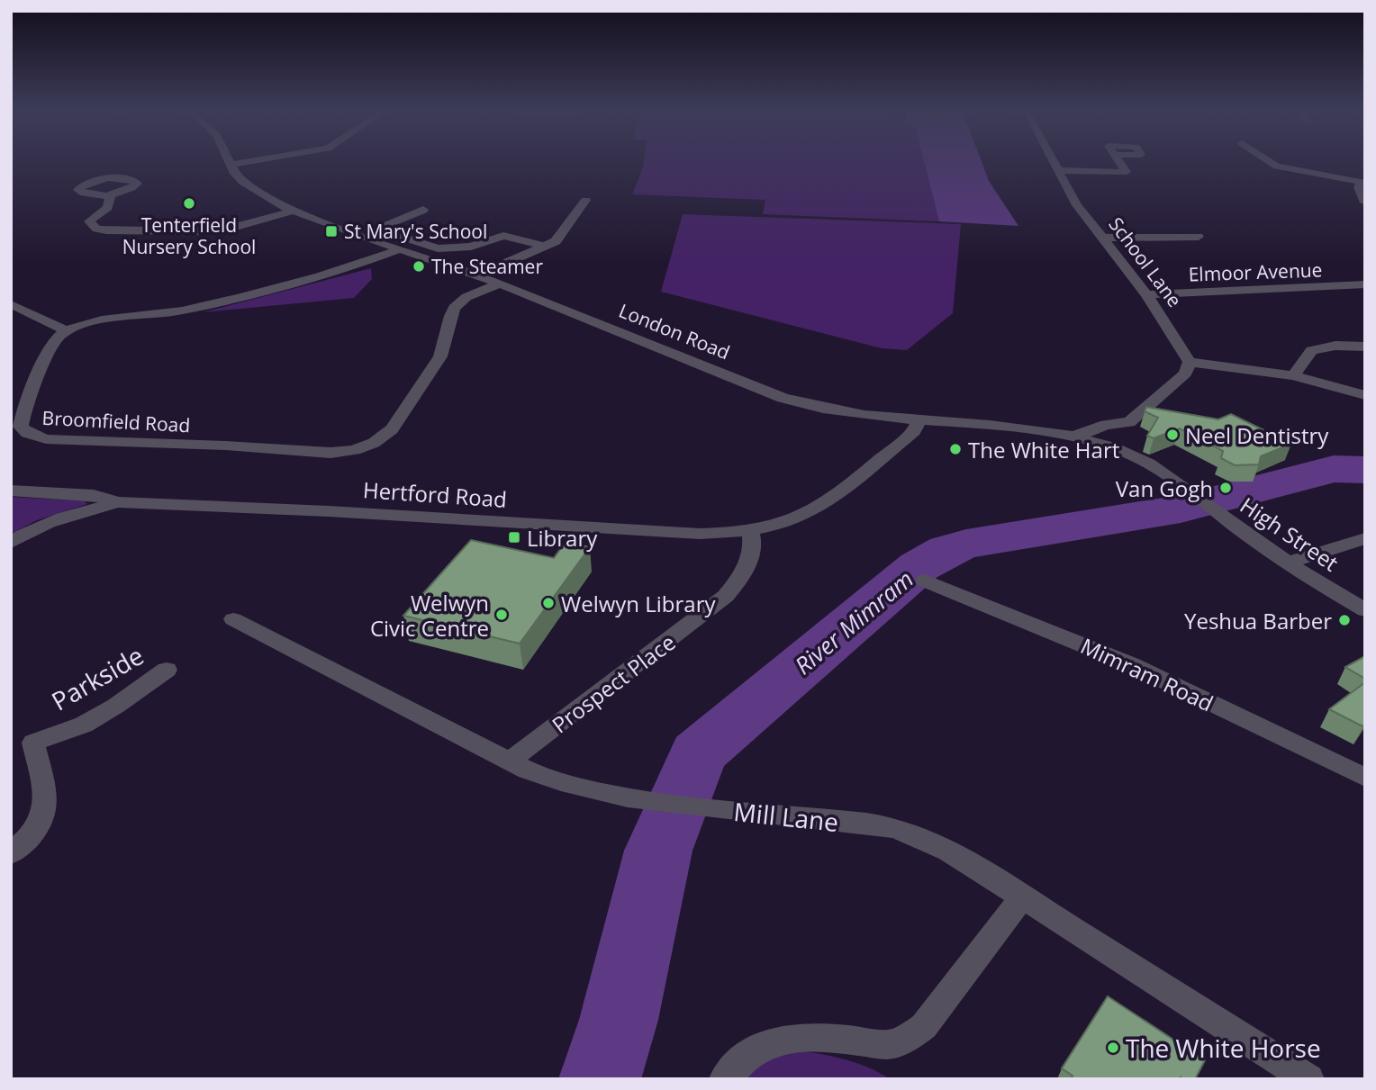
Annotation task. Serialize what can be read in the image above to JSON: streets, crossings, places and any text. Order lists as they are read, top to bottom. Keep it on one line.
{"streets":{"street":["School Lane","Elmoor Avenue","London Road","Broomfield Road","Hertford Road","High Street","Mimram Road","Parkside","Prospect Place","Mill Lane"]},"crossings":[["School Lane","Elmoor Avenue"],["London Road","Broomfield Road"],["London Road","High Street"],["Hertford Road","Prospect Place"],["Prospect Place","Mill Lane"]],"water":["River Mimram"],"places":{"other":["Tenterfield Nursery School","The Steamer","Neel Dentistry","The White Hart","Van Gogh","Welwyn Library","Welwyn Civic Centre","Yeshua Barber","The White Horse"],"transit":["St Mary's School","Library"]}}
